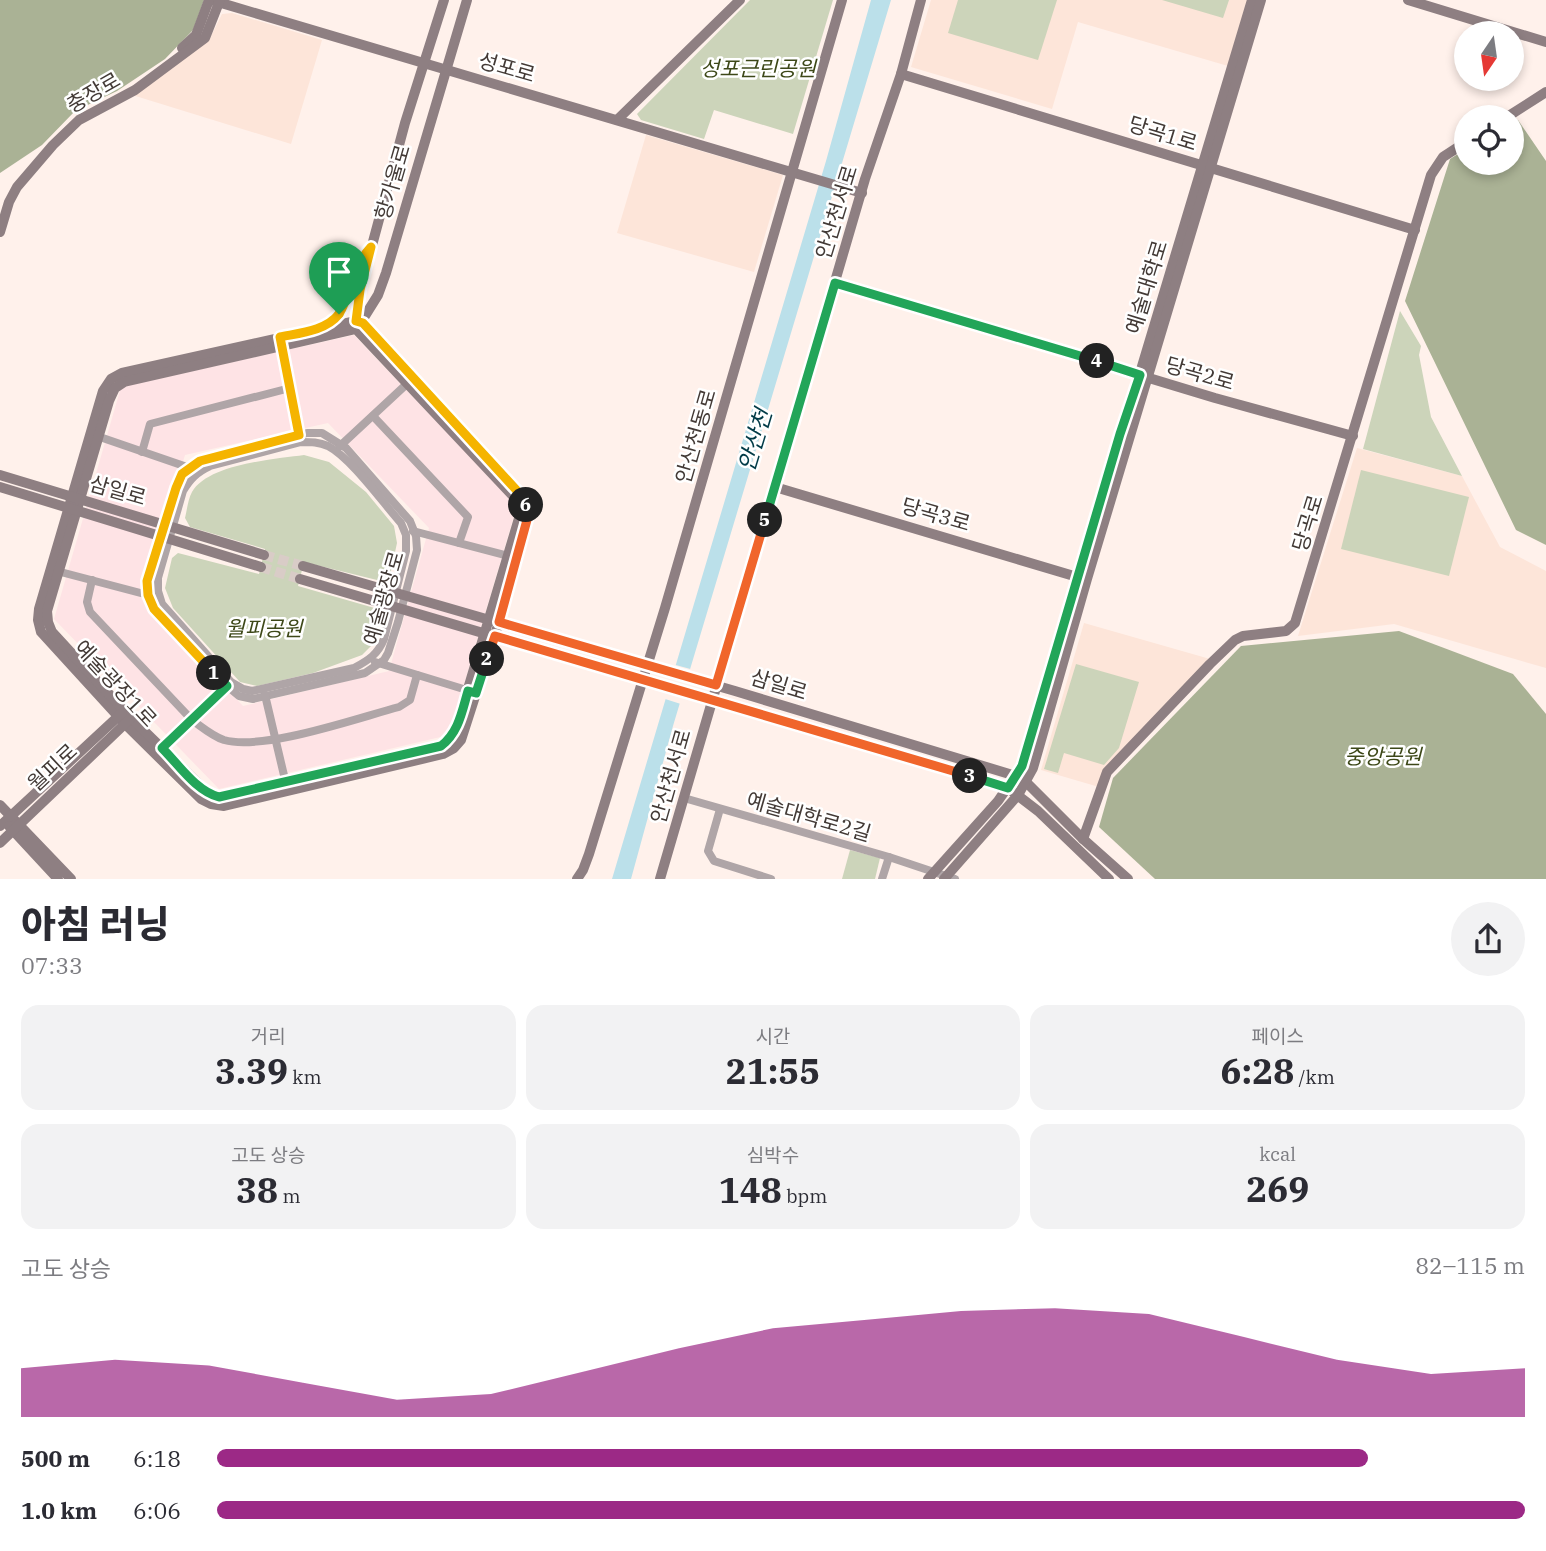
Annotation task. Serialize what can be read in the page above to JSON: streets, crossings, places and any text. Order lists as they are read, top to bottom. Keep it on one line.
{"streets":{"street":["성포로","충장로","당곡1로","항가울로","안산천서로","예술대학로","당곡2로","안산천동로","삼일로","당곡3로","당곡로","예술광장로","예술광장1로","월피로","예술대학로2길"]},"crossings":[["성포로","충장로"],["성포로","항가울로"],["성포로","안산천서로"],["성포로","안산천동로"],["당곡1로","안산천서로"],["당곡1로","예술대학로"],["당곡1로","당곡로"],["항가울로","예술광장1로"],["안산천서로","당곡2로"],["안산천서로","삼일로"],["안산천서로","당곡3로"],["안산천서로","예술대학로2길"],["예술대학로","당곡2로"],["예술대학로","삼일로"],["예술대학로","당곡3로"],["예술대학로","예술대학로2길"],["당곡2로","당곡로"],["안산천동로","삼일로"],["삼일로","당곡로"],["삼일로","예술광장로"],["삼일로","예술광장1로"],["예술광장1로","월피로"]],"water":["안산천"],"parks":["성포근린공원","월피공원","중앙공원"],"north":"bottom","page":{"pins":["4","6","5","2","1","3"],"heading":["아침 러닝","07:33"],"stats":[["거리","3.39 km"],["시간","21:55"],["페이스","6:28 /km"],["고도 상승","38 m"],["심박수","148 bpm"],["kcal","269"]],"chart":["고도 상승","82–115 m"],"list":[{"name":"500 m","note":"6:18"},{"name":"1.0 km","note":"6:06"}]}}
